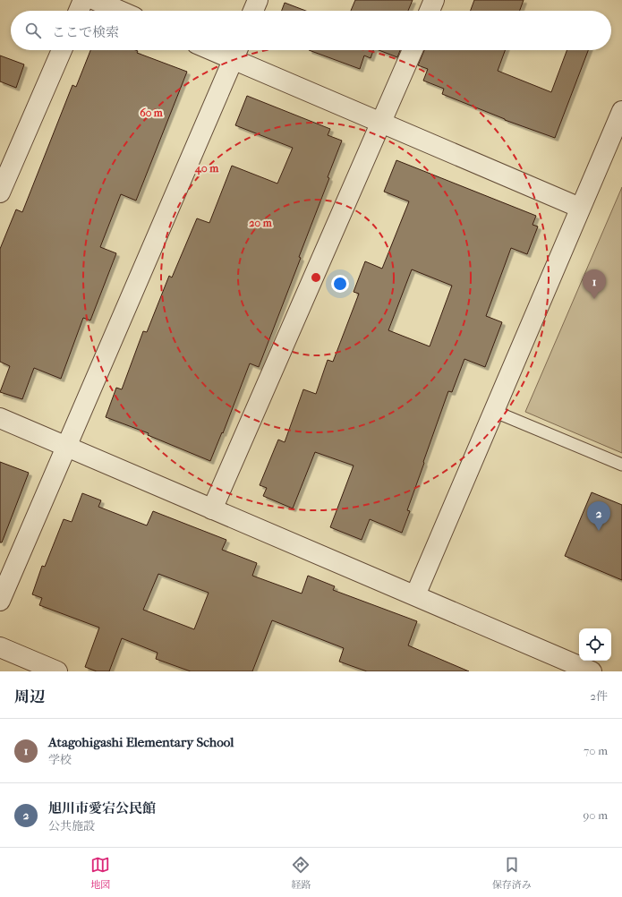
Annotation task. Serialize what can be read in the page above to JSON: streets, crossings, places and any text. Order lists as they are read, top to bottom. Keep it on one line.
{"page":{"search":"ここで検索","pins":["1","2"],"heading":["周辺","2件"],"list":[{"mark":"1","name":"Atagohigashi Elementary School","note":"学校","value":"70 m"},{"mark":"2","name":"旭川市愛宕公民館","note":"公共施設","value":"90 m"}],"nav":["地図","経路","保存済み"]},"rings":["60 m","40 m","20 m"]}
